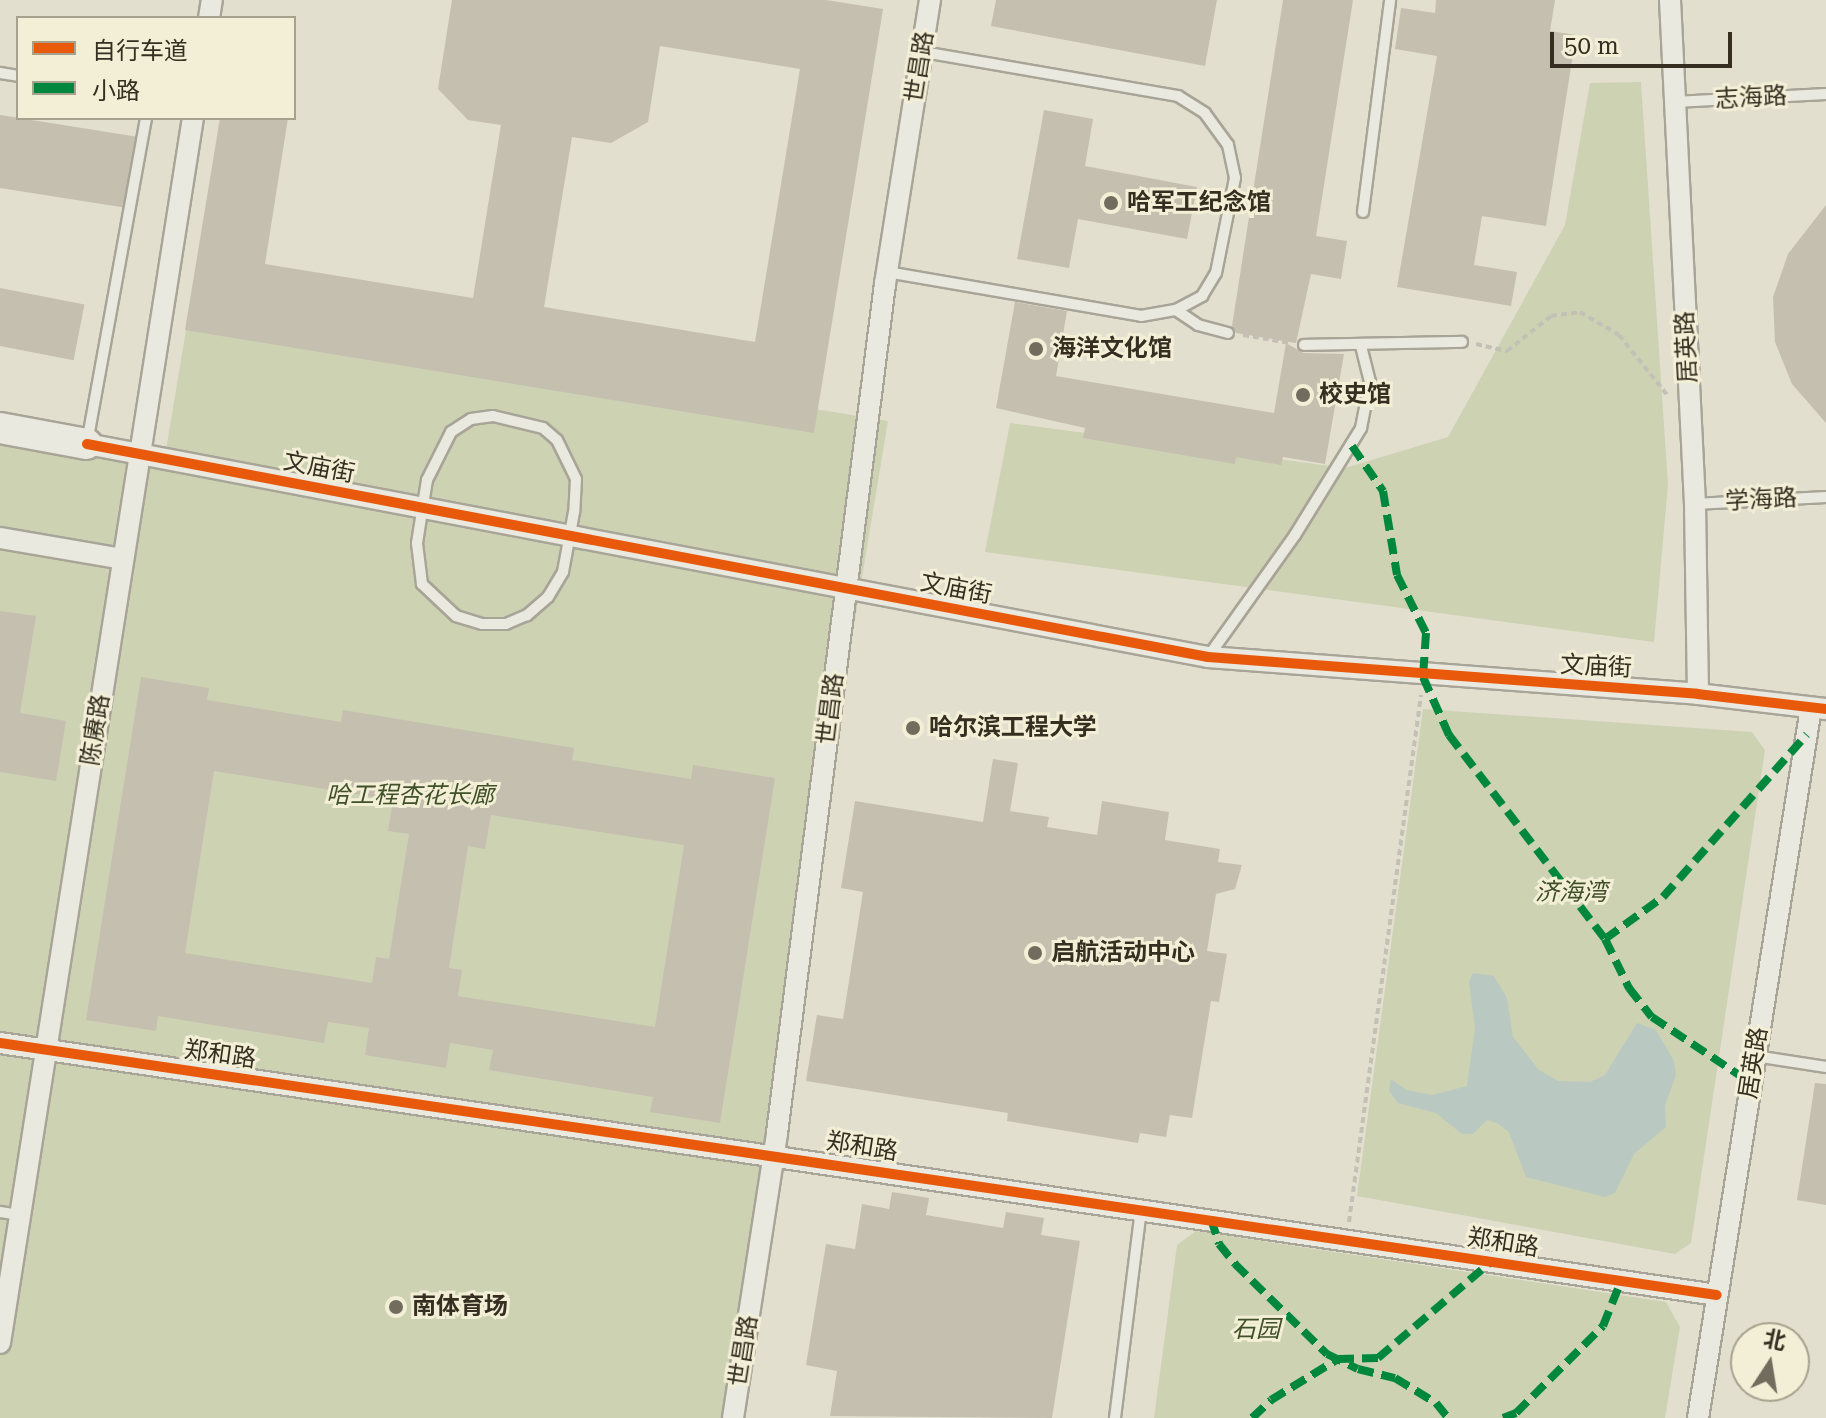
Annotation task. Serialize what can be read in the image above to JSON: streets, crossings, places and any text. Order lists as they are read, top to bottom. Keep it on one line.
{"streets":{"main road":["文庙街"],"street":["世昌路","居英路","陈赓路","郑和路"],"lane":["志海路","学海路"]},"crossings":[["世昌路","文庙街"],["世昌路","郑和路"],["志海路","居英路"],["居英路","文庙街"],["居英路","学海路"],["居英路","郑和路"],["文庙街","陈赓路"],["陈赓路","郑和路"]],"parks":["哈工程杏花长廊","济海湾","石园"],"places":["哈军工纪念馆","海洋文化馆","校史馆","哈尔滨工程大学","启航活动中心","南体育场"],"legend":["自行车道","小路"],"scale_bar":"50 m","north":"top"}
